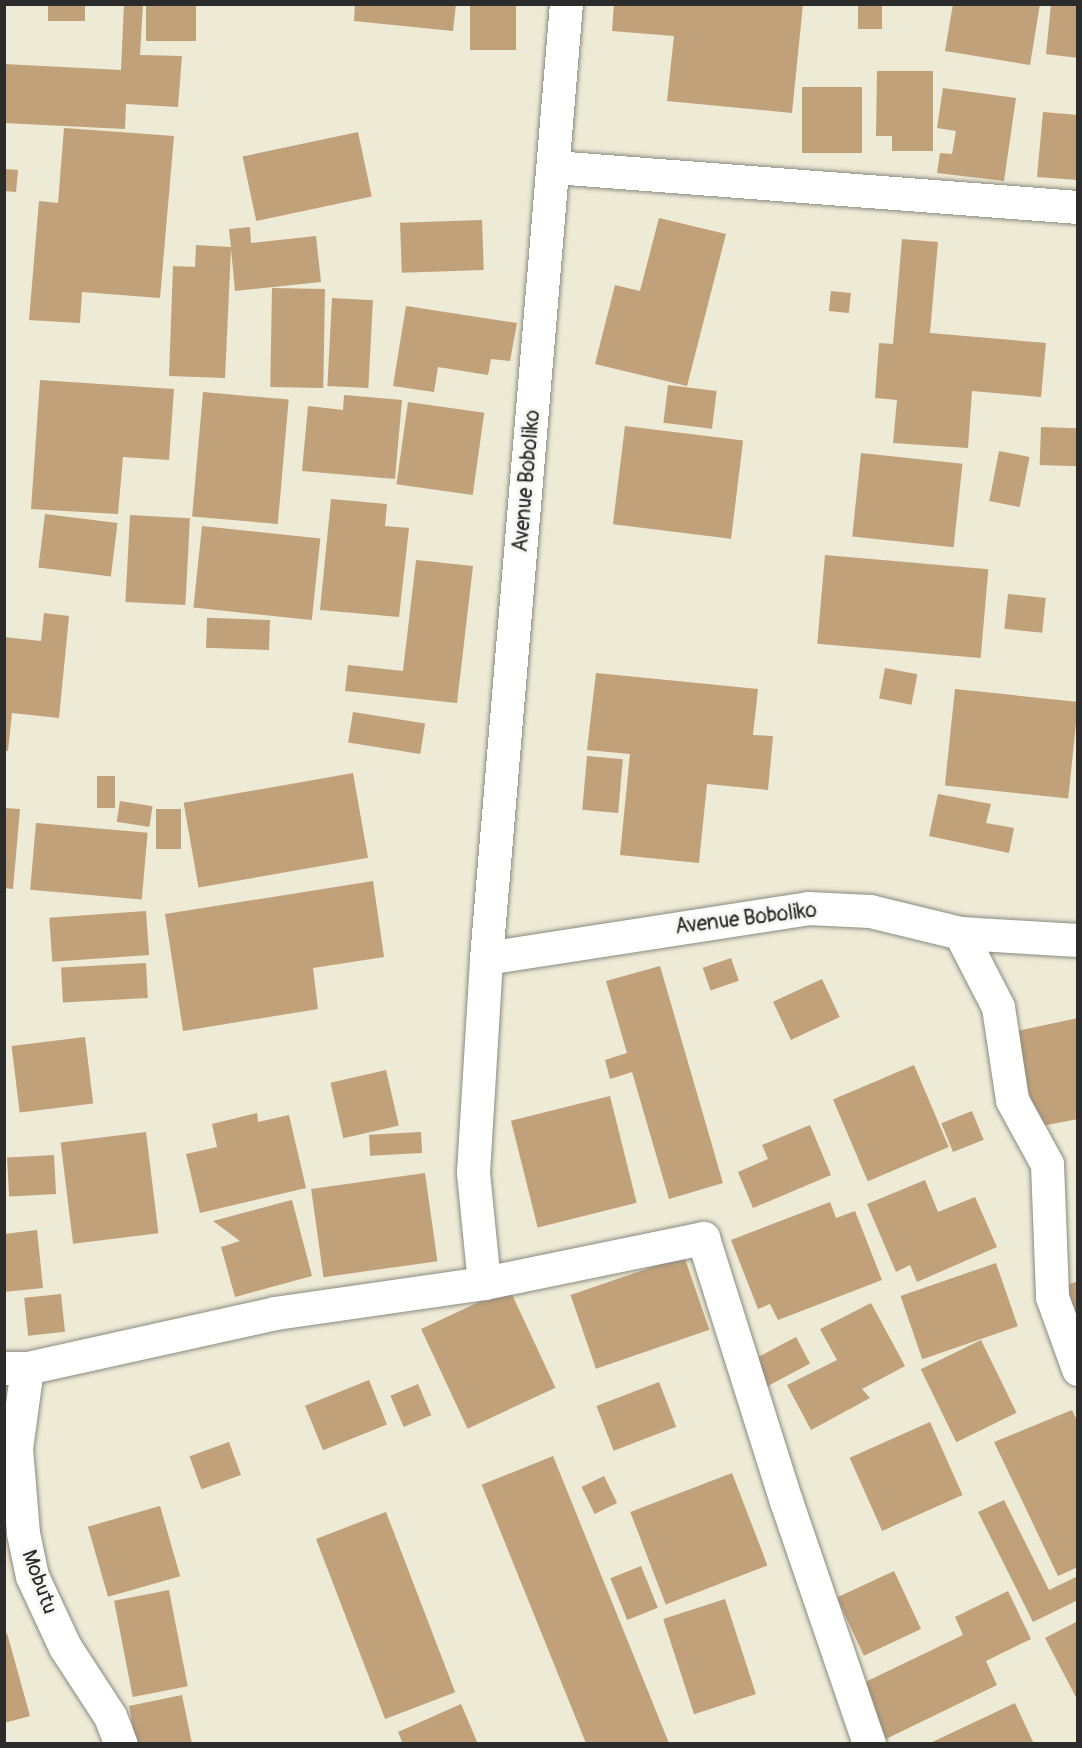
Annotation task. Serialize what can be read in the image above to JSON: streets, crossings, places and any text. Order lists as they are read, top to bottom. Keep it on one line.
{"streets":{"street":["Avenue Boboliko","Mobutu"]}}
